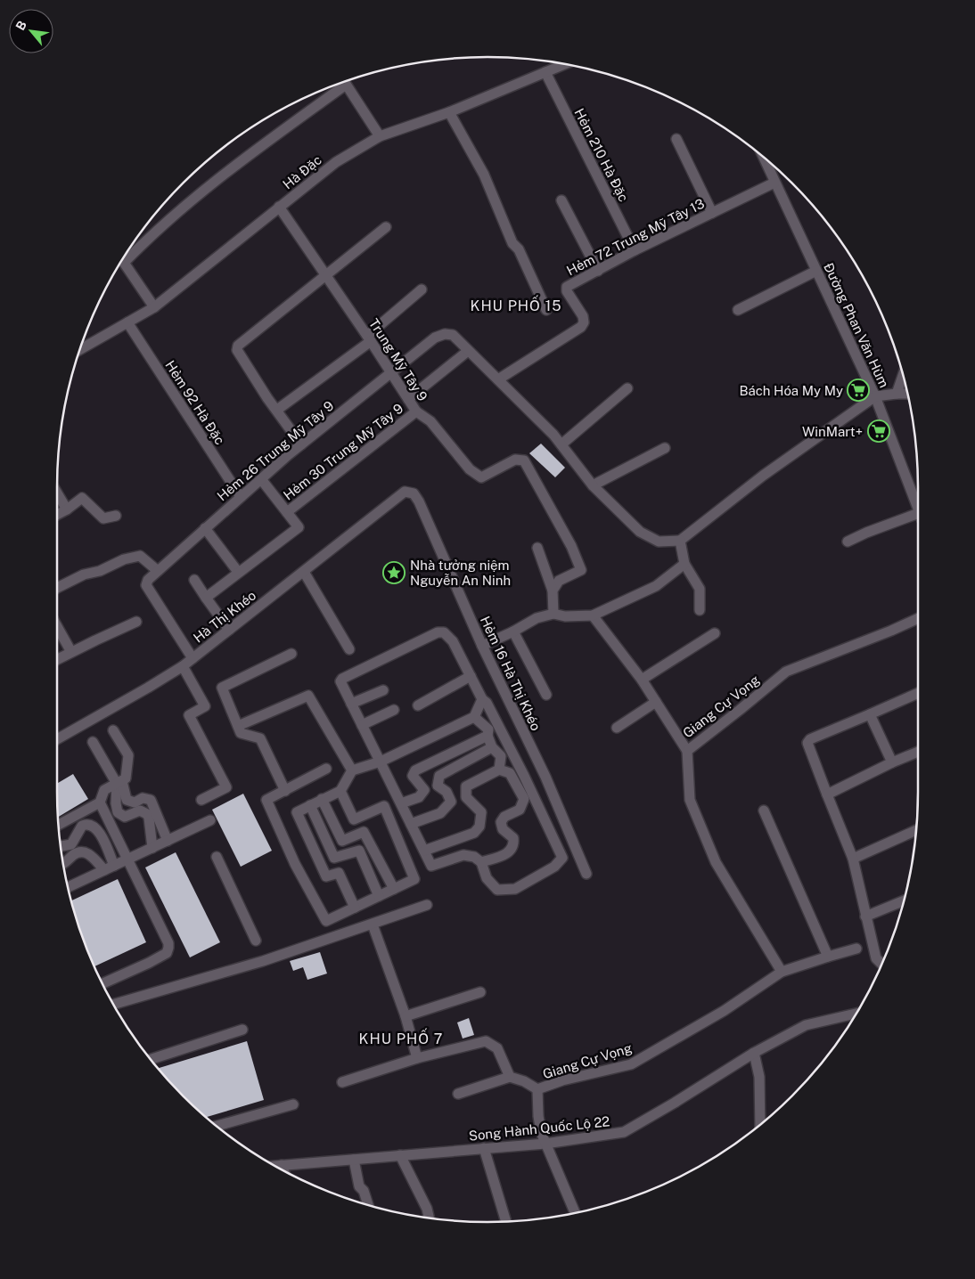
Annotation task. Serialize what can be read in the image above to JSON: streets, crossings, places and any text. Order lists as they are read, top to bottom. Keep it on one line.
{"streets":{"street":["Hẻm 210 Hà Đặc","Hà Đặc","Hẻm 72 Trung Mỹ Tây 13","Đường Phan Văn Hùm","Trung Mỹ Tây 9","Hẻm 92 Hà Đặc","Hẻm 26 Trung Mỹ Tây 9","Hẻm 30 Trung Mỹ Tây 9","Hà Thị Khéo","Hẻm 16 Hà Thị Khéo","Giang Cự Vọng","Song Hành Quốc Lộ 22"]},"crossings":[["Hẻm 210 Hà Đặc","Hà Đặc"],["Hẻm 210 Hà Đặc","Hẻm 72 Trung Mỹ Tây 13"],["Hà Đặc","Trung Mỹ Tây 9"],["Hà Đặc","Hẻm 92 Hà Đặc"],["Hẻm 72 Trung Mỹ Tây 13","Đường Phan Văn Hùm"],["Trung Mỹ Tây 9","Hẻm 26 Trung Mỹ Tây 9"],["Trung Mỹ Tây 9","Hẻm 30 Trung Mỹ Tây 9"],["Hẻm 92 Hà Đặc","Hẻm 26 Trung Mỹ Tây 9"],["Hẻm 26 Trung Mỹ Tây 9","Hà Thị Khéo"],["Hà Thị Khéo","Hẻm 16 Hà Thị Khéo"],["Giang Cự Vọng","Song Hành Quốc Lộ 22"]],"districts":["KHU PHỐ 15","KHU PHỐ 7"],"places":{"supermarket":["Bách Hóa My My","WinMart+"],"place":["Nhà tưởng niệm Nguyễn An Ninh"]},"north":"top left"}
